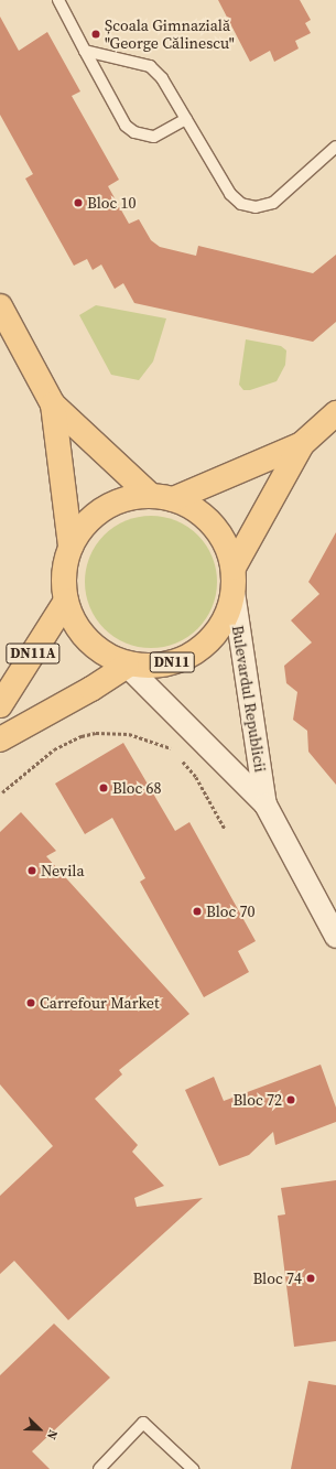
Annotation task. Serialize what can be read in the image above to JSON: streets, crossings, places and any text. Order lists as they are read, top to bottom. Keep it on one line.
{"streets":{"main road":["DN11A","DN11"],"street":["Bulevardul Republicii"]},"crossings":[["DN11A","DN11"],["DN11","Bulevardul Republicii"]],"places":["Școala Gimnazială \"George Călinescu\"","Bloc 10","Bloc 68","Nevila","Bloc 70","Carrefour Market","Bloc 72","Bloc 74"],"north":"bottom right"}
